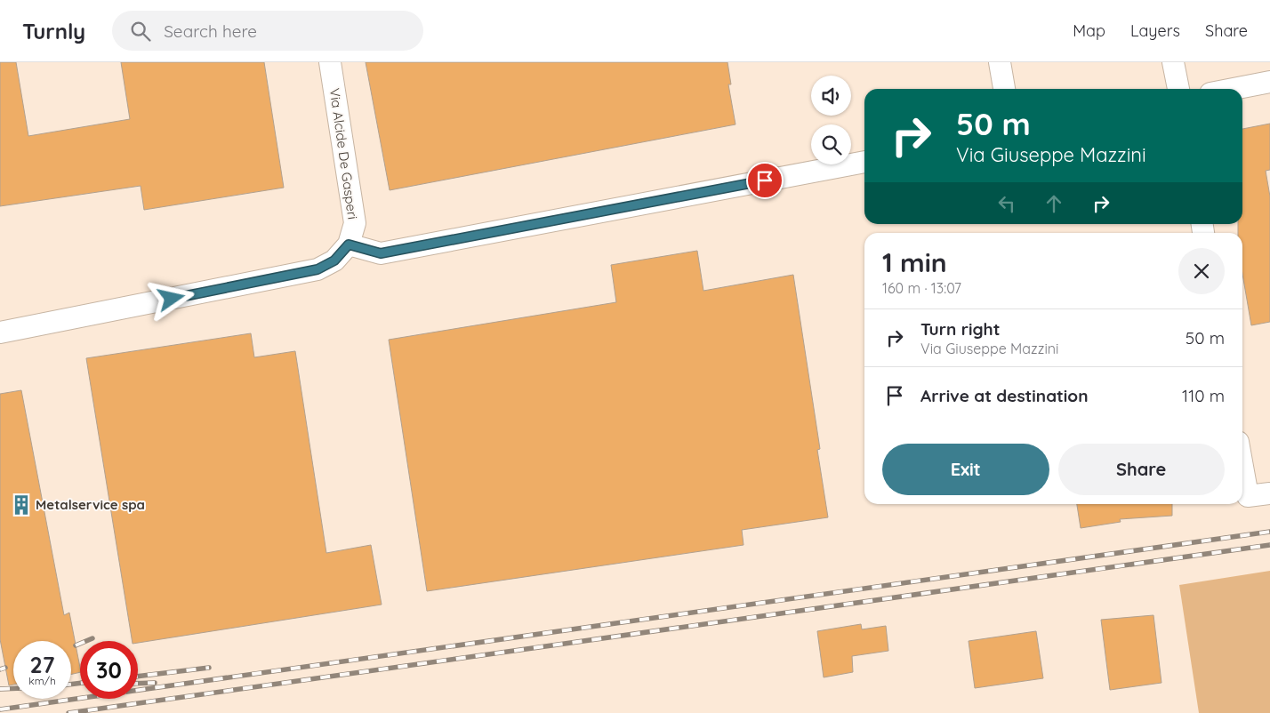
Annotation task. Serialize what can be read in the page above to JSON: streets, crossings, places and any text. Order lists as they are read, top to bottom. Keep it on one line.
{"streets":{"street":["Via Alcide De Gasperi"]},"places":{"building":["Metalservice spa"]},"page":{"header":"Turnly","search":"Search here","nav":["Map","Layers","Share"],"turn":["50 m","Via Giuseppe Mazzini"],"heading":["1 min","160 m · 13:07"],"list":[{"name":"Turn right","note":"Via Giuseppe Mazzini","value":"50 m"},{"name":"Arrive at destination","value":"110 m"}],"buttons":["Exit","Share"],"speed":"27 km/h","limit":"30"}}
